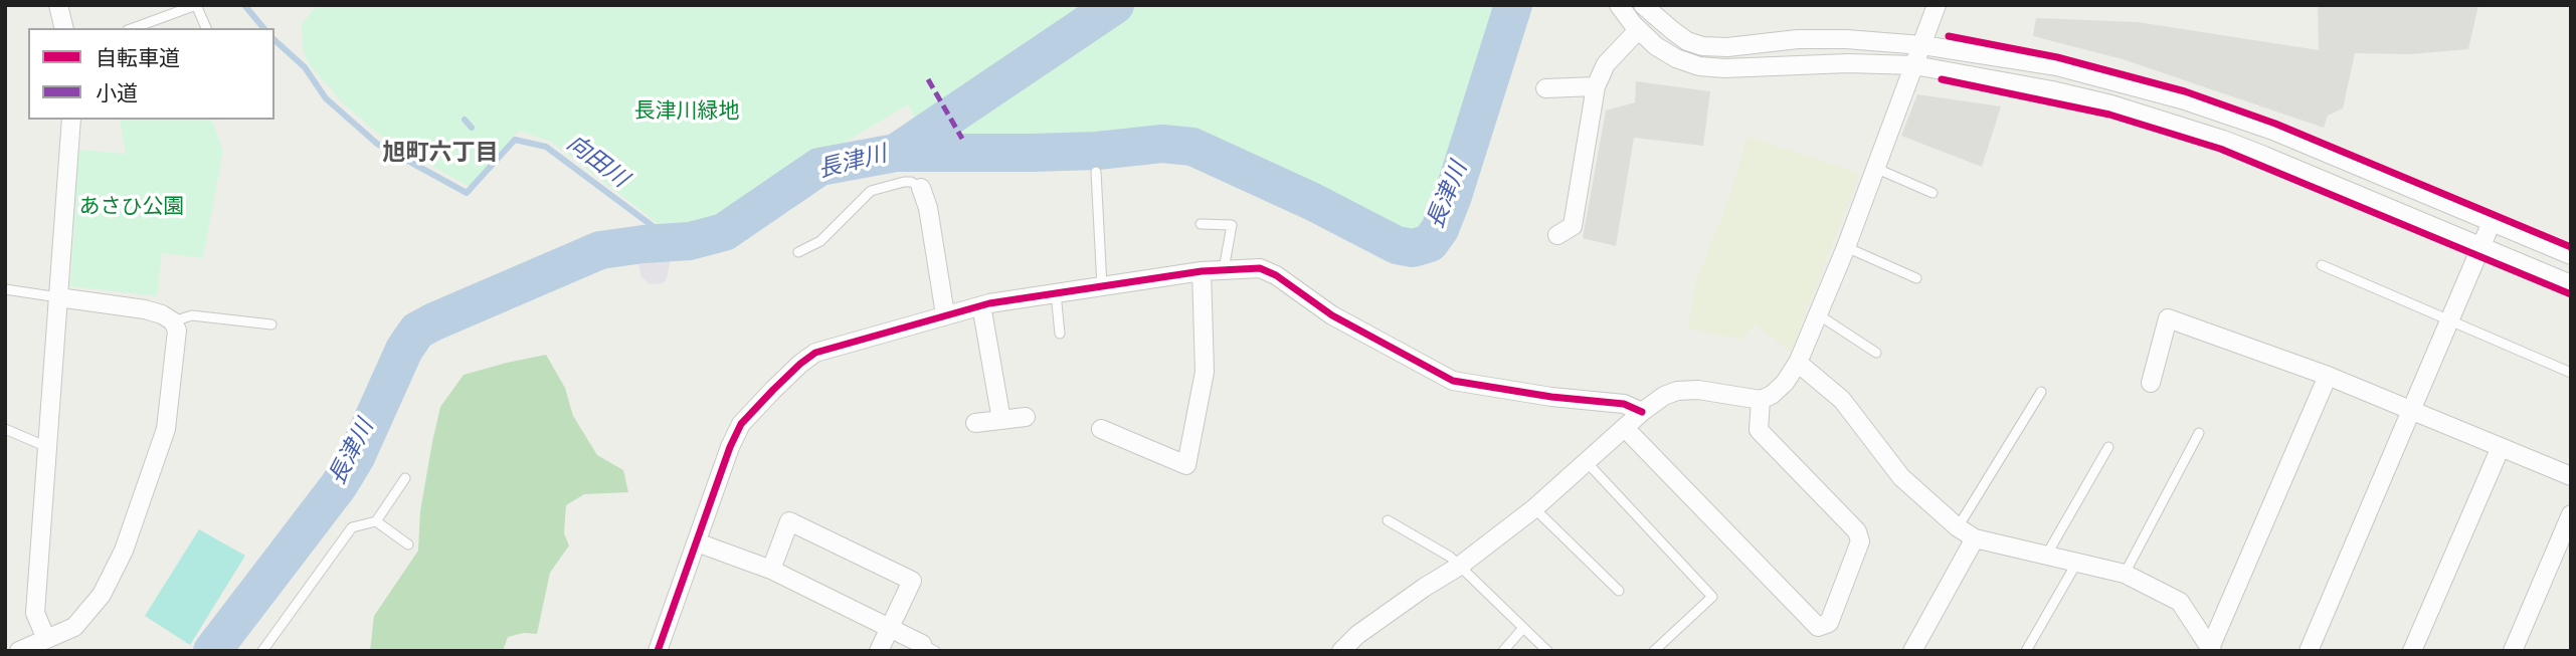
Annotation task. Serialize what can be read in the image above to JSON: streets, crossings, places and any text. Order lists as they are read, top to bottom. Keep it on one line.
{"districts":["旭町六丁目"],"water":["向田川","長津川"],"parks":["長津川緑地","あさひ公園"],"legend":["自転車道","小道"]}
